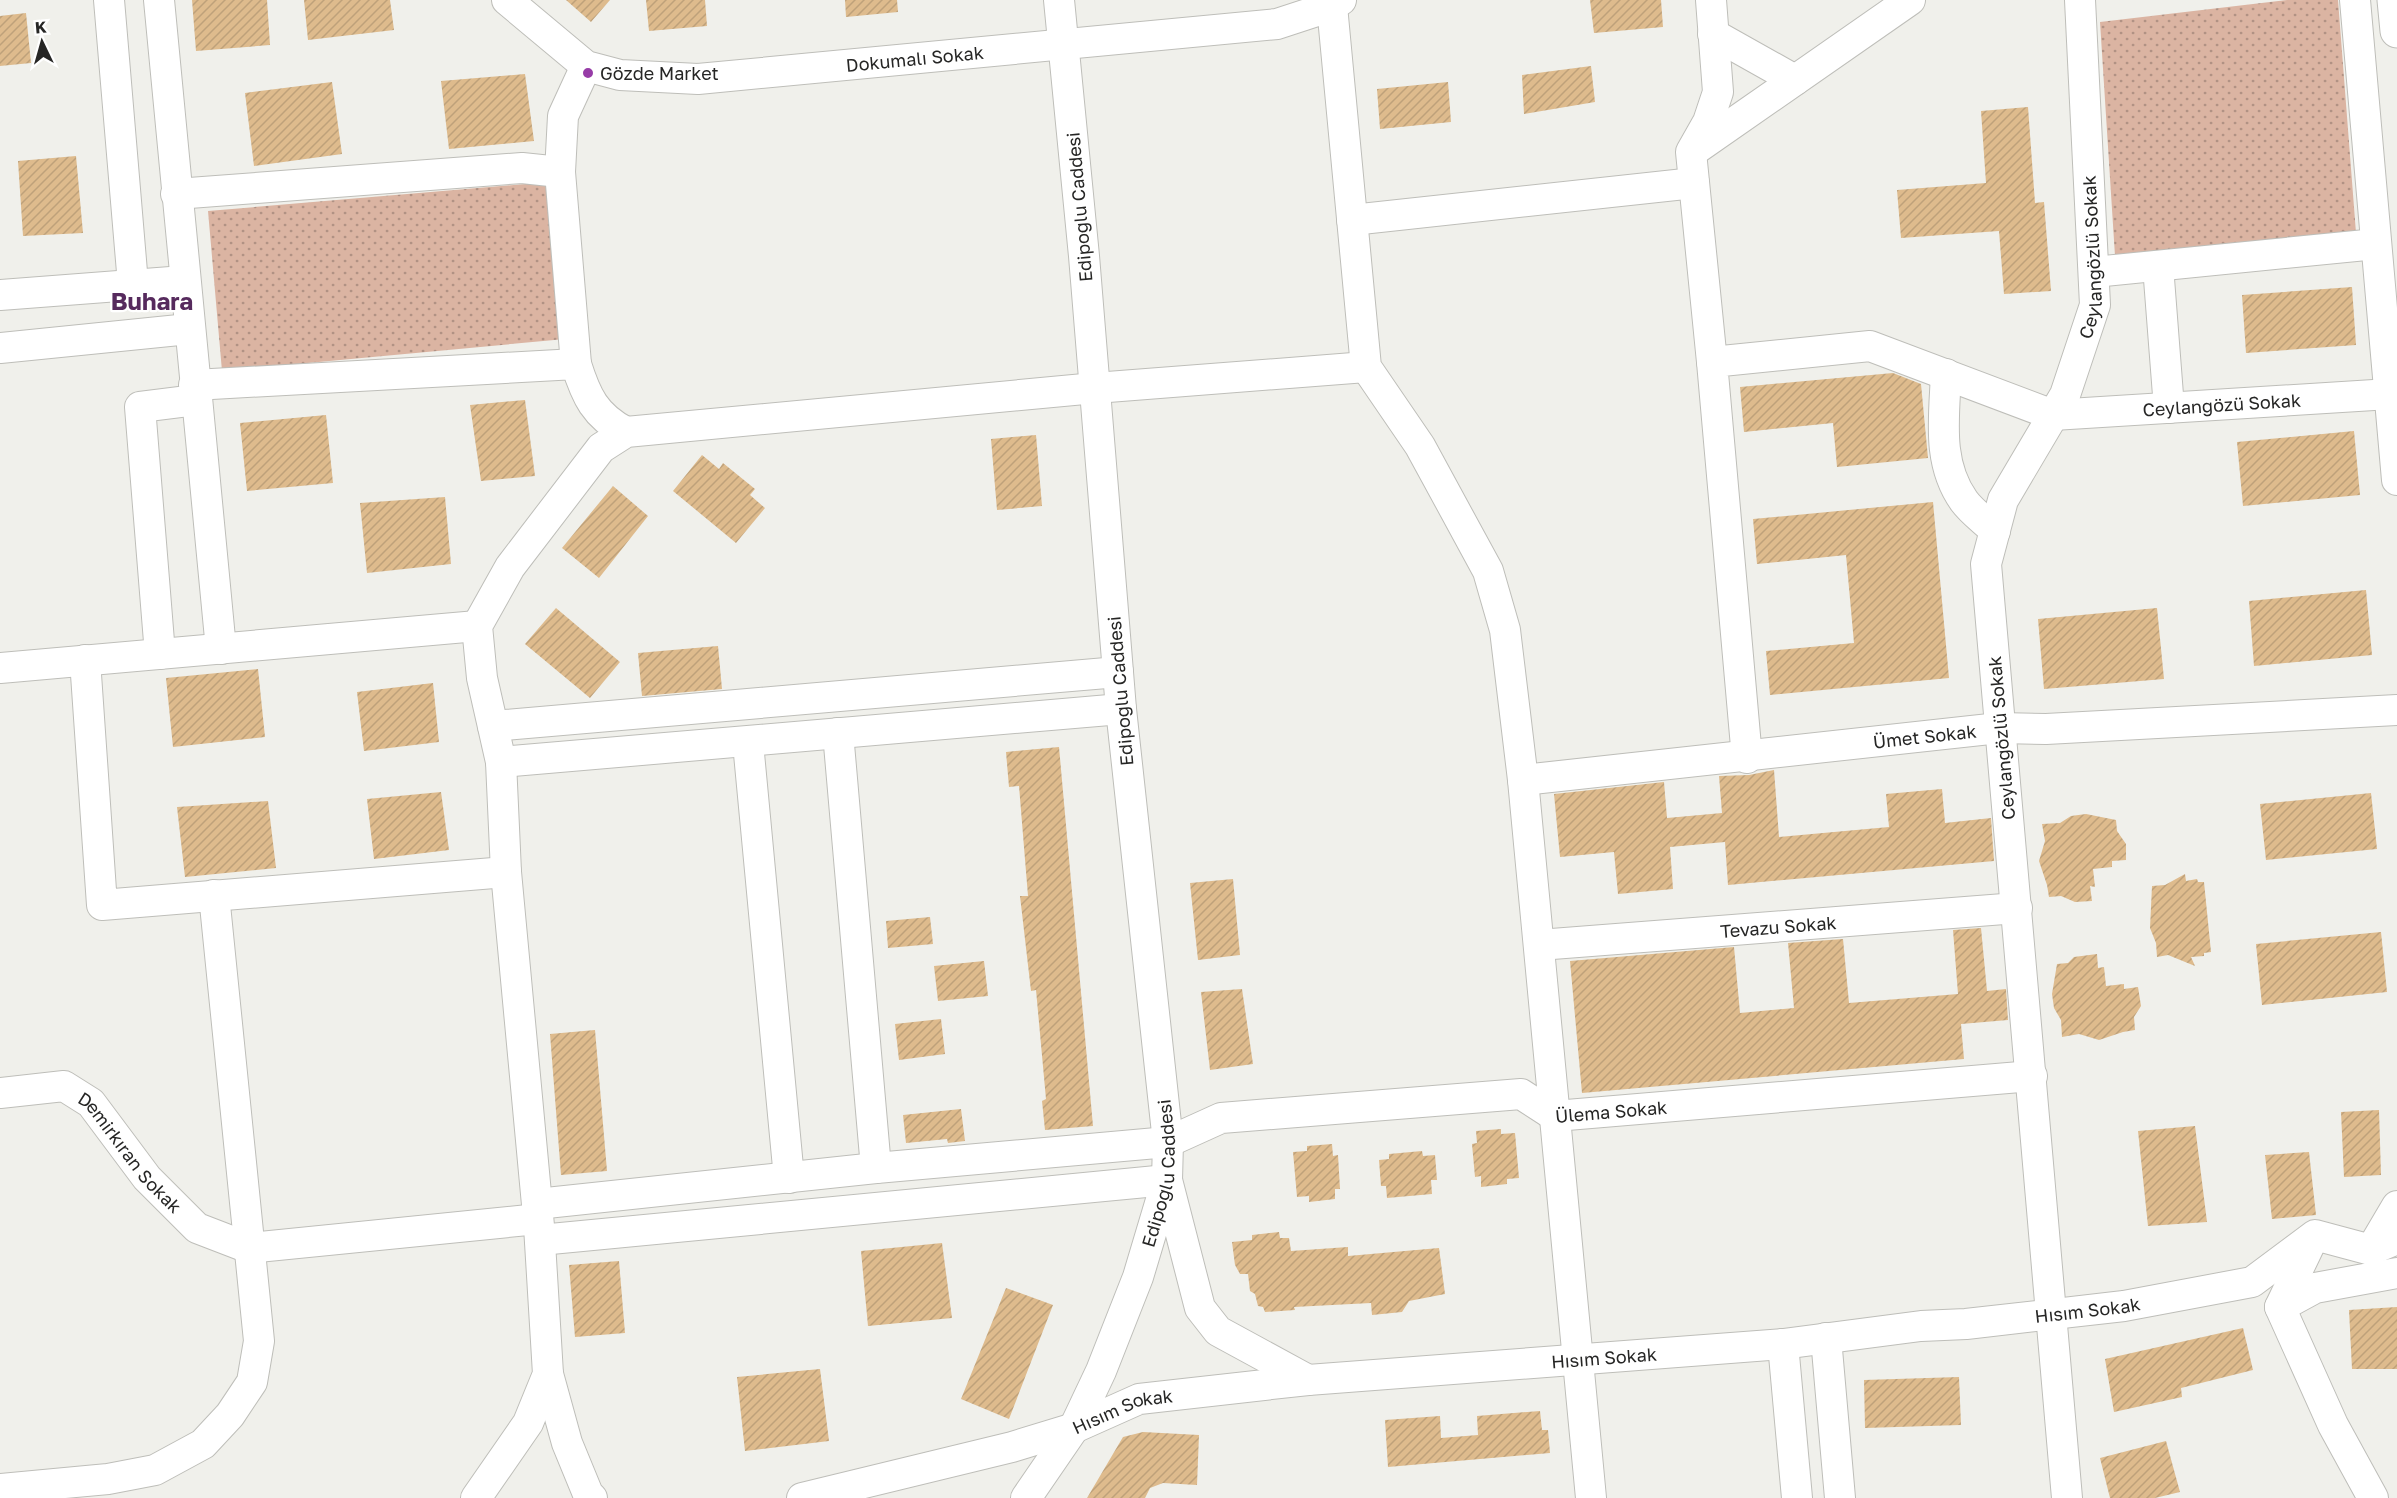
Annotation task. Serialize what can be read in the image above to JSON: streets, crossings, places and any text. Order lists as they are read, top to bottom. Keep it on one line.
{"streets":{"street":["Dokumalı Sokak","Edipoğlu Caddesi","Ceylangözlü Sokak","Ceylangözü Sokak","Ümet Sokak","Tevazu Sokak","Ülema Sokak","Demirkıran Sokak","Hısım Sokak"]},"crossings":[["Dokumalı Sokak","Edipoğlu Caddesi"],["Edipoğlu Caddesi","Ülema Sokak"],["Edipoğlu Caddesi","Hısım Sokak"],["Ceylangözlü Sokak","Ceylangözü Sokak"],["Ceylangözlü Sokak","Ümet Sokak"],["Ceylangözlü Sokak","Tevazu Sokak"],["Ceylangözlü Sokak","Ülema Sokak"],["Ceylangözlü Sokak","Hısım Sokak"]],"districts":["Buhara"],"places":["Gözde Market"],"north":"top"}
